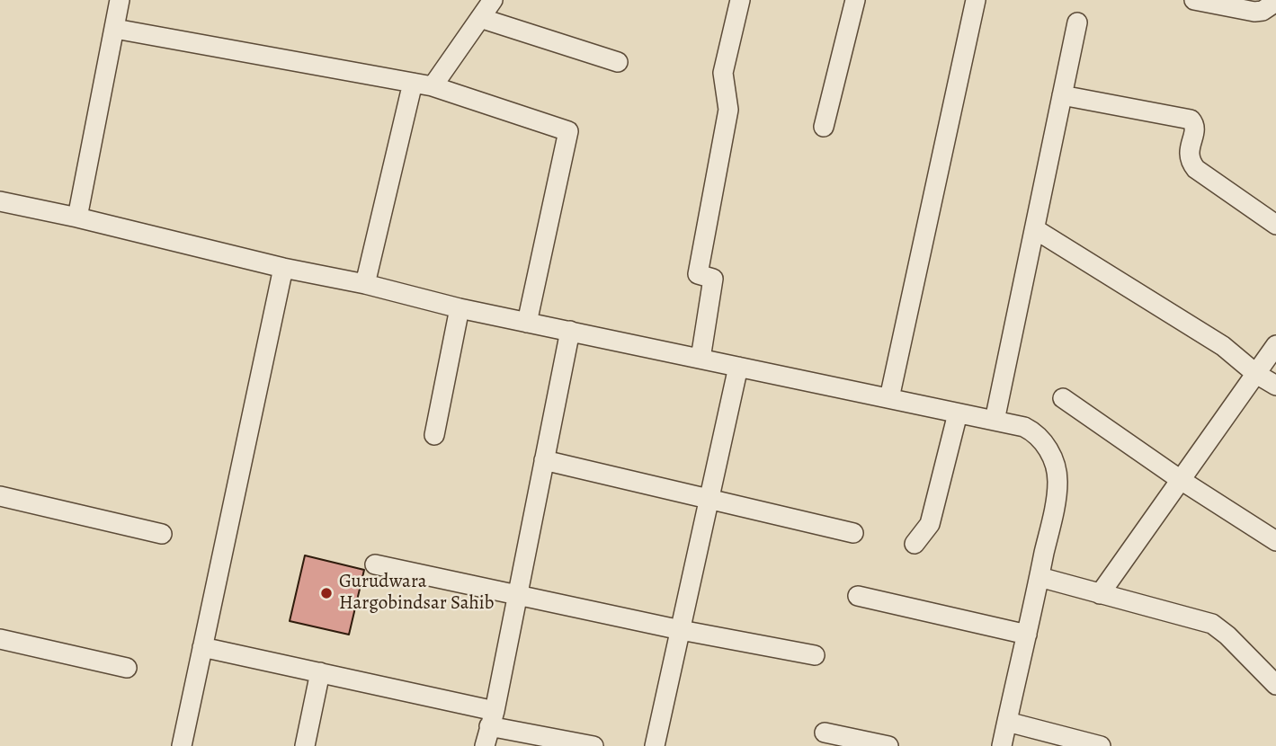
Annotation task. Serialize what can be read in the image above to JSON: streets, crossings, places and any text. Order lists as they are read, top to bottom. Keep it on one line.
{"places":["Gurudwara Hargobindsar Sahib"]}
